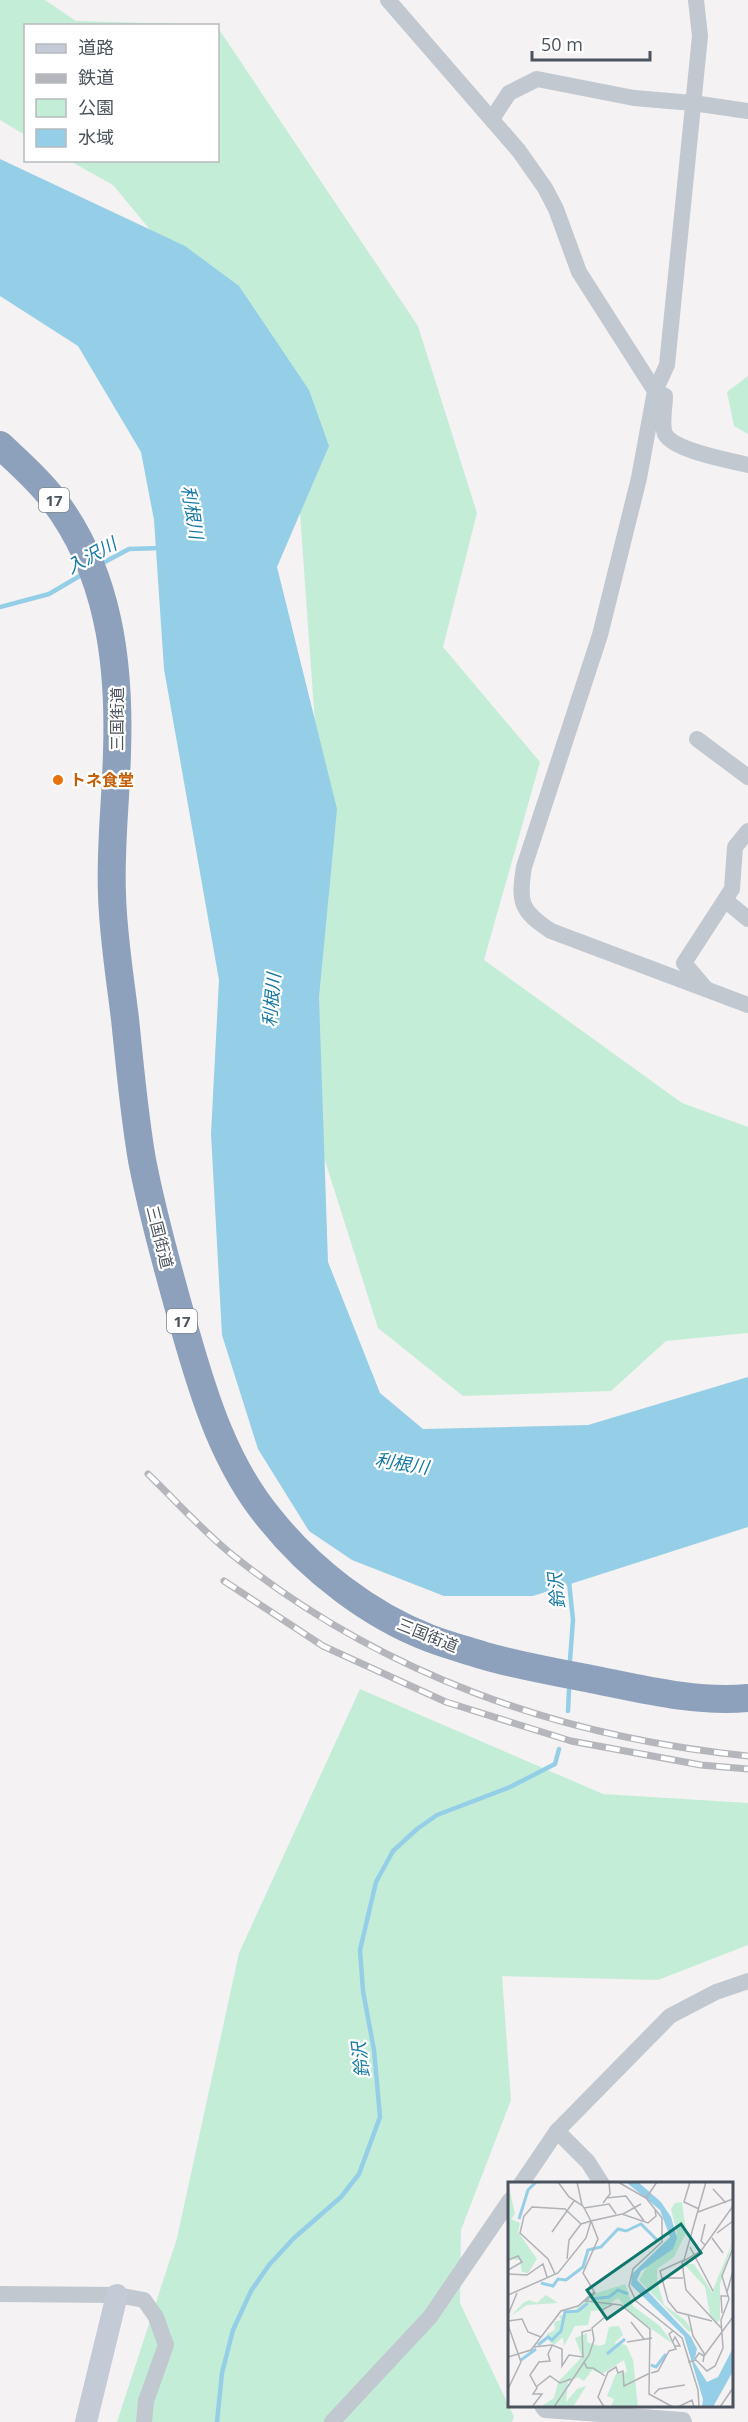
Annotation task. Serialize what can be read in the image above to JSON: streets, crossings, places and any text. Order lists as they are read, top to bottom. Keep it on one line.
{"streets":{"highway":["17","三国街道"]},"water":["利根川","入沢川","鈴沢"],"places":["トネ食堂"],"legend":["道路","鉄道","公園","水域"],"scale_bar":"50 m"}
